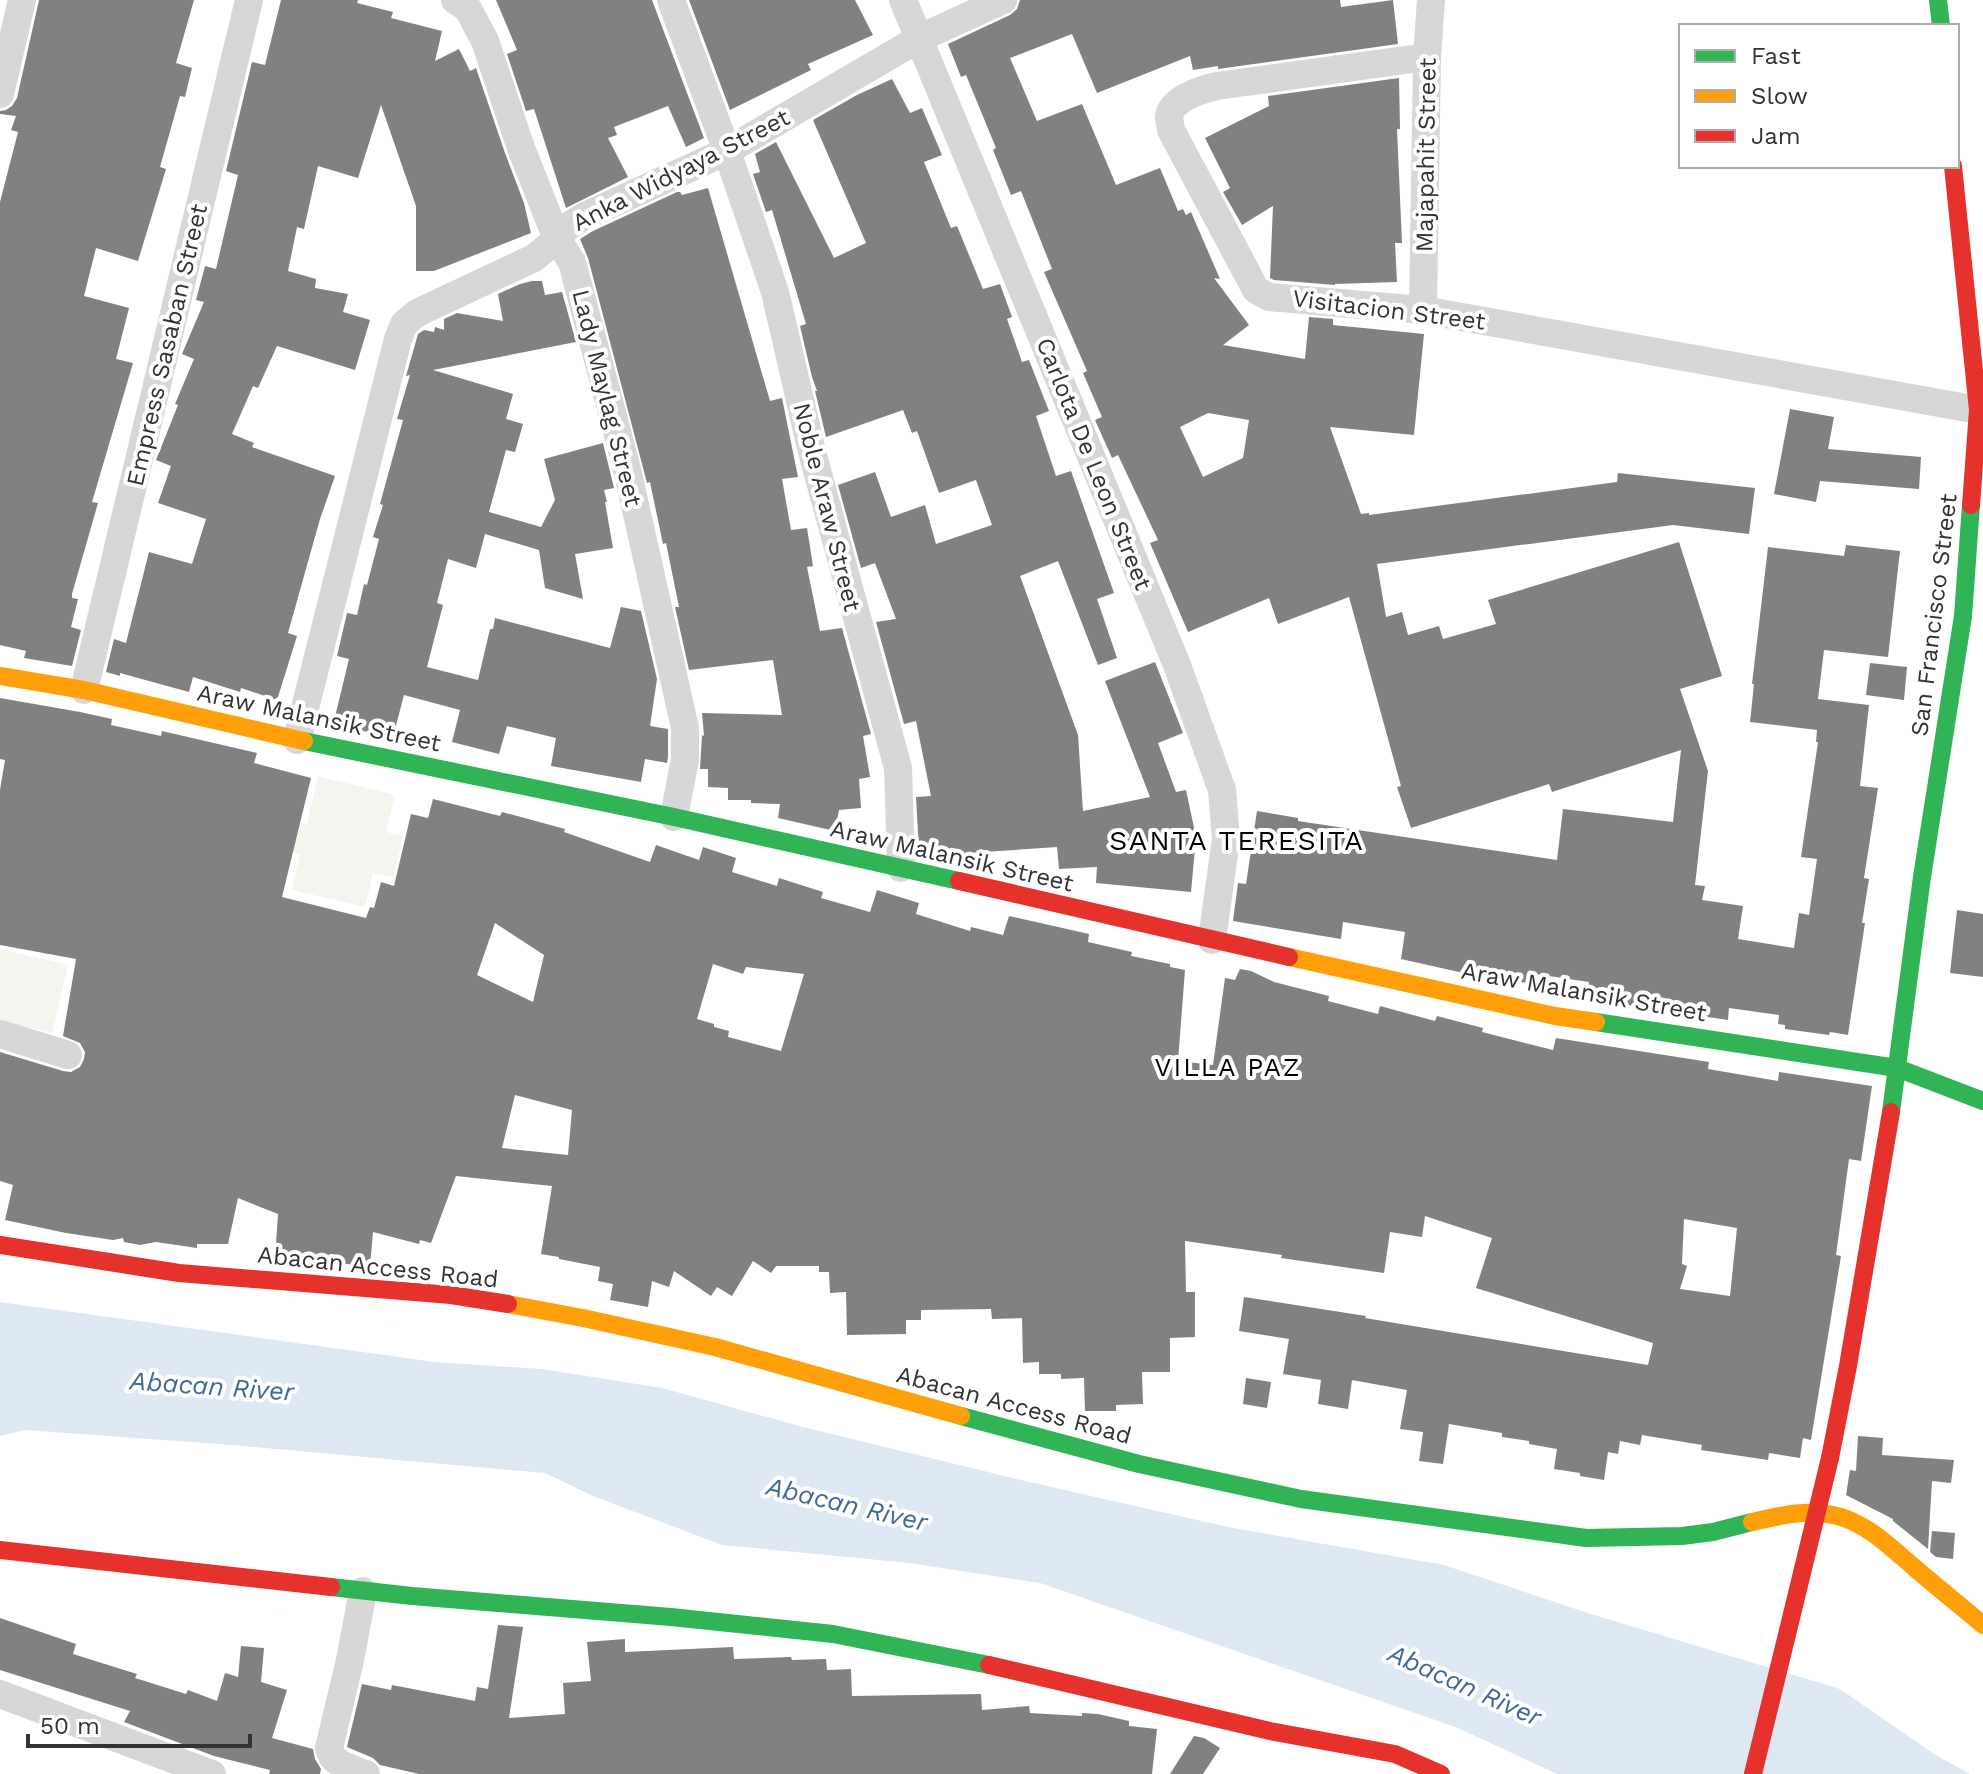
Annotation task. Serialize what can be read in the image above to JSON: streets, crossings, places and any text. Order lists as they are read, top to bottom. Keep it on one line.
{"streets":{"street":["Majapahit Street","Anka Widyaya Street","Visitacion Street","Empress Sasaban Street","Lady Maylag Street","Carlota De Leon Street","Noble Araw Street","San Francisco Street","Araw Malansik Street","Abacan Access Road"]},"crossings":[["Majapahit Street","Visitacion Street"],["Anka Widyaya Street","Lady Maylag Street"],["Anka Widyaya Street","Carlota De Leon Street"],["Anka Widyaya Street","Noble Araw Street"],["Anka Widyaya Street","Araw Malansik Street"],["Visitacion Street","San Francisco Street"],["Empress Sasaban Street","Araw Malansik Street"],["Lady Maylag Street","Araw Malansik Street"],["Carlota De Leon Street","Araw Malansik Street"],["Noble Araw Street","Araw Malansik Street"],["San Francisco Street","Araw Malansik Street"]],"districts":["SANTA TERESITA","VILLA PAZ"],"water":["Abacan River"],"legend":["Fast","Slow","Jam"],"scale_bar":"50 m"}
